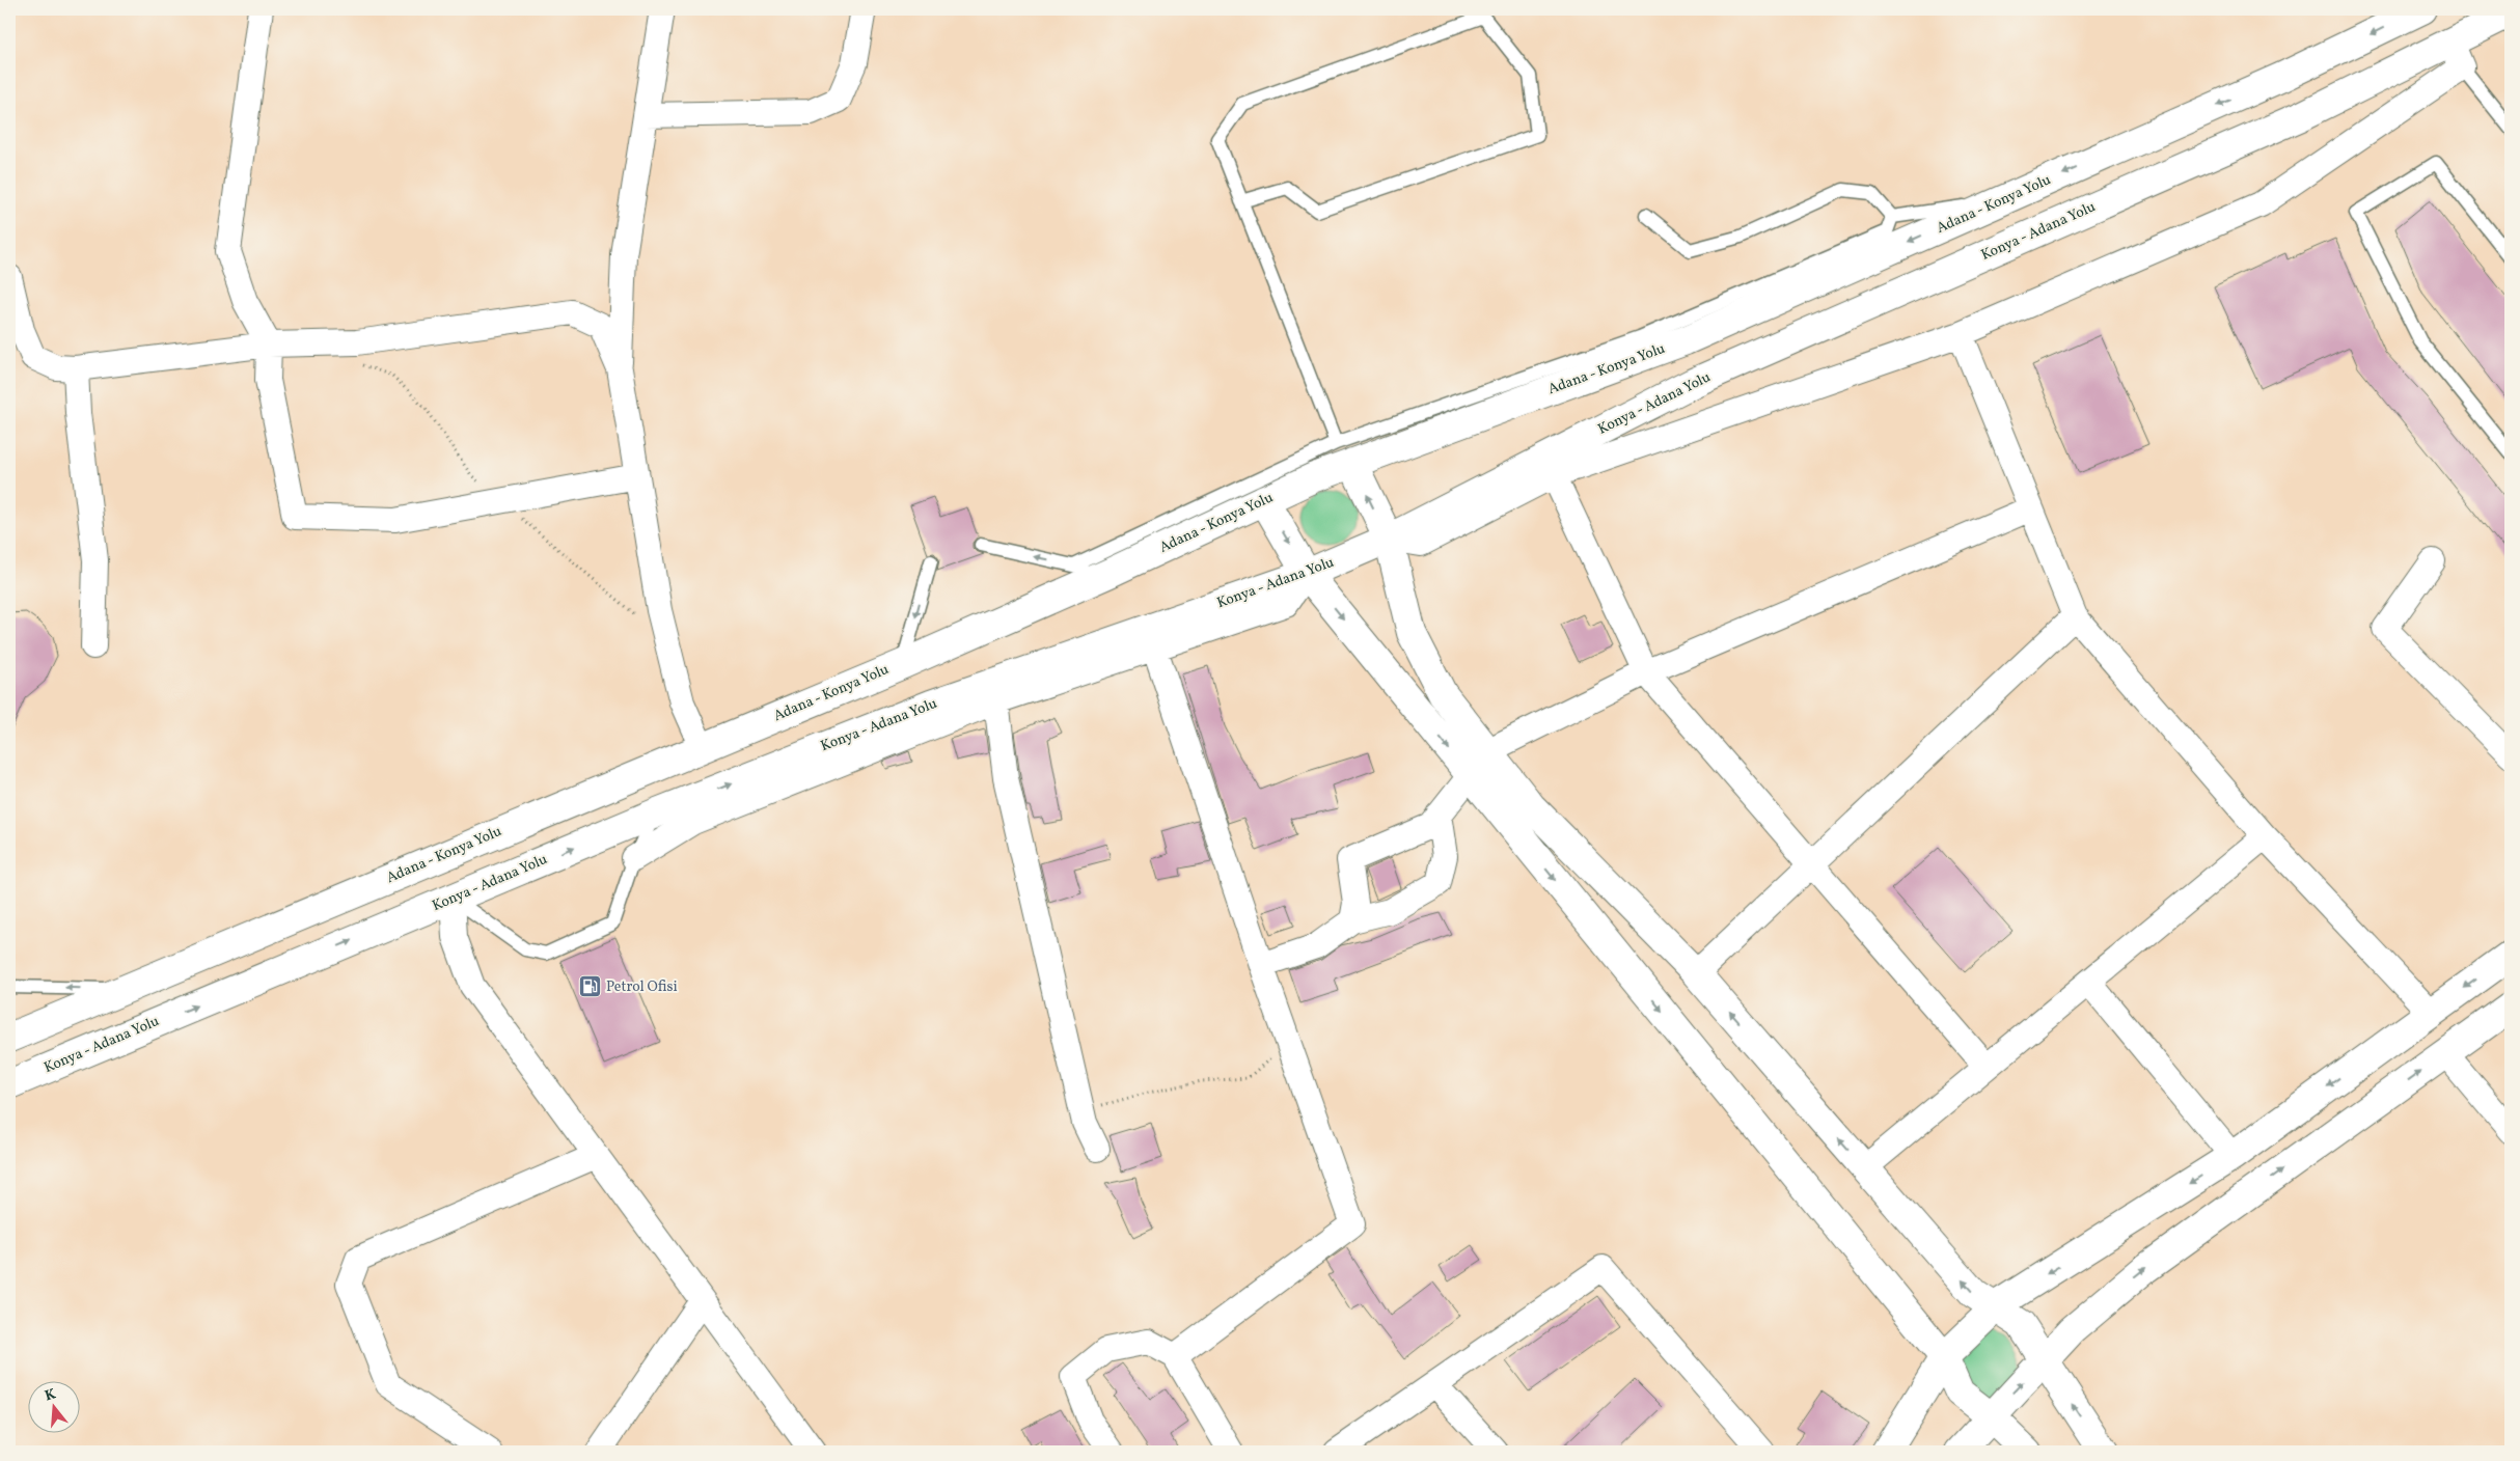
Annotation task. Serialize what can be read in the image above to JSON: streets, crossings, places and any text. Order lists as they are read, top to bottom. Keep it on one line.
{"streets":{"main road":["Adana - Konya Yolu","Konya - Adana Yolu"]},"one_way":["Adana - Konya Yolu","Konya - Adana Yolu"],"places":{"fuel station":["Petrol Ofisi"]},"north":"top"}
